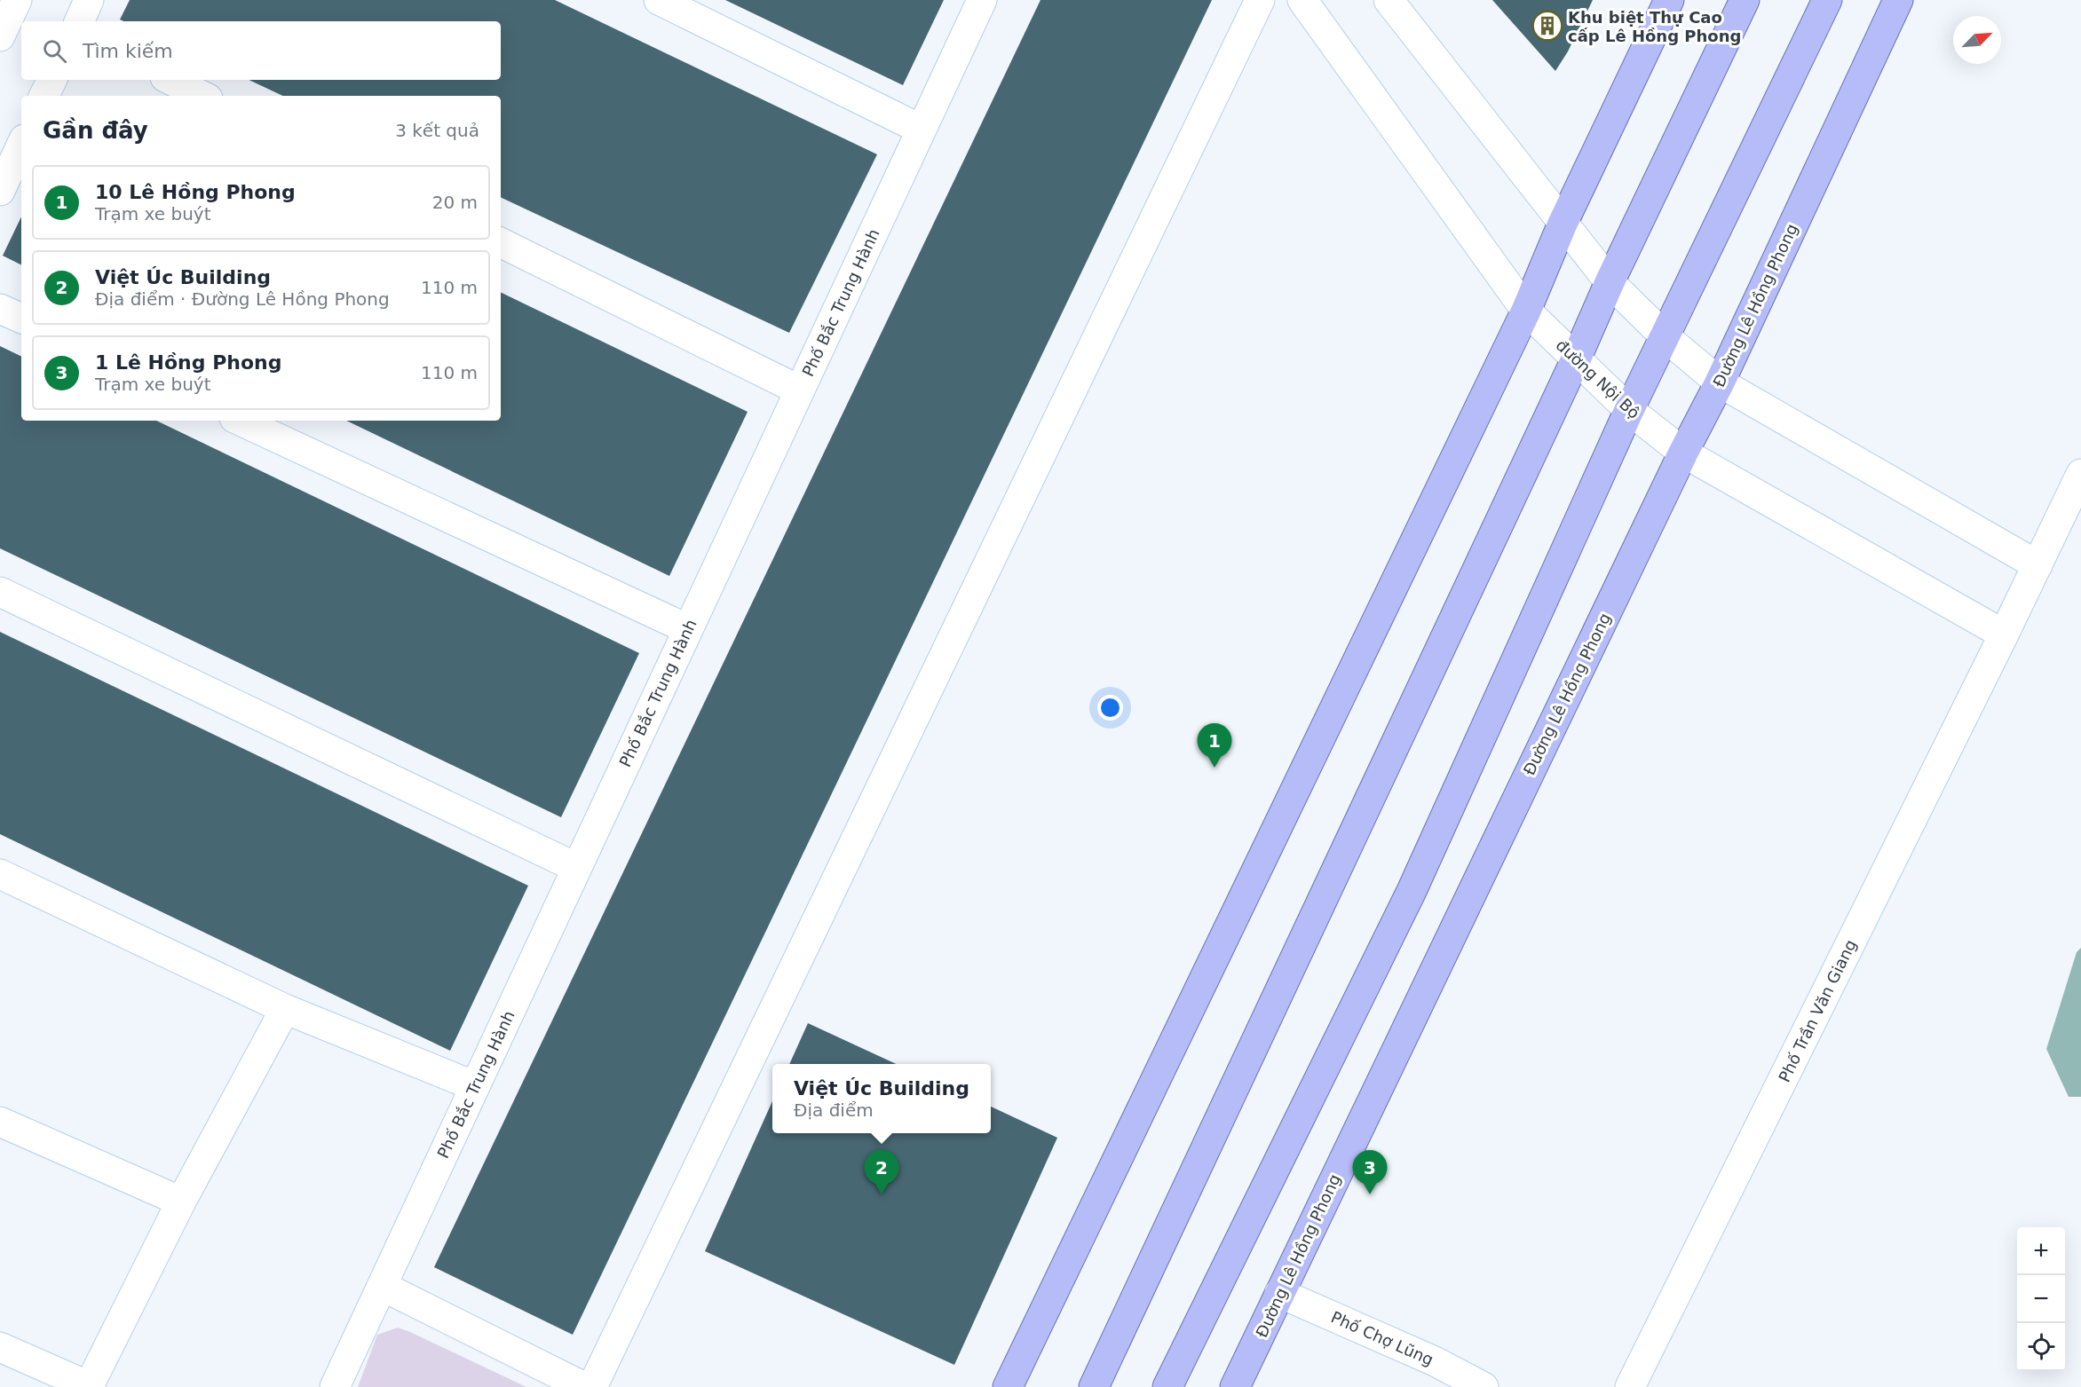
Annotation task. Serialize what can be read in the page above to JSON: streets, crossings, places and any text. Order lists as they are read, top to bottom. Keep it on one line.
{"streets":{"main road":["Đường Lê Hồng Phong"],"street":["Phố Bắc Trung Hành","đường Nội Bộ","Phố Trần Văn Giang","Phố Chợ Lũng"]},"crossings":[["Đường Lê Hồng Phong","đường Nội Bộ"],["Đường Lê Hồng Phong","Phố Chợ Lũng"],["đường Nội Bộ","Phố Trần Văn Giang"]],"places":{"building":["Khu biệt Thự Cao cấp Lê Hồng Phong"]},"north":"top right","page":{"search":"Tìm kiếm","heading":["Gần đây","3 kết quả"],"list":[{"mark":"1","name":"10 Lê Hồng Phong","note":"Trạm xe buýt","value":"20 m"},{"mark":"2","name":"Việt Úc Building","note":"Địa điểm · Đường Lê Hồng Phong","value":"110 m"},{"mark":"3","name":"1 Lê Hồng Phong","note":"Trạm xe buýt","value":"110 m"}],"pins":["1","2","3"],"popup":["Việt Úc Building","Địa điểm"],"map_buttons":["+","−"]}}
